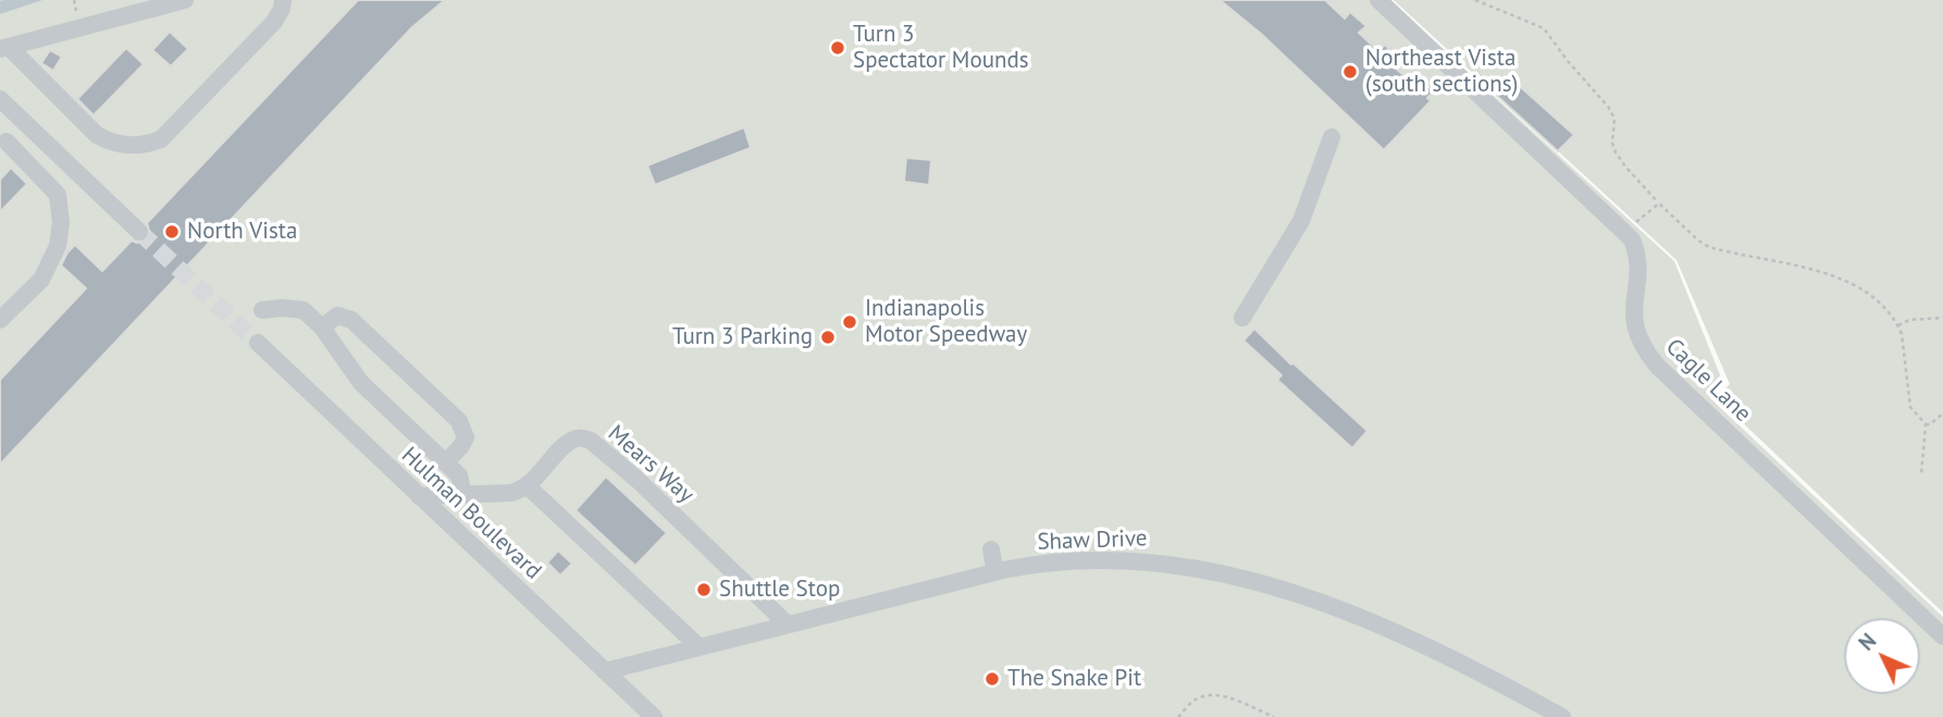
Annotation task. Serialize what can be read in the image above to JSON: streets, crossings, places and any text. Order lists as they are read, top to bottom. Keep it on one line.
{"streets":{"street":["Cagle Lane","Mears Way","Hulman Boulevard","Shaw Drive"]},"crossings":[["Mears Way","Shaw Drive"],["Hulman Boulevard","Shaw Drive"]],"places":["Turn 3 Spectator Mounds","Northeast Vista (south sections)","North Vista","Indianapolis Motor Speedway","Turn 3 Parking","Shuttle Stop","The Snake Pit"],"north":"top left"}
